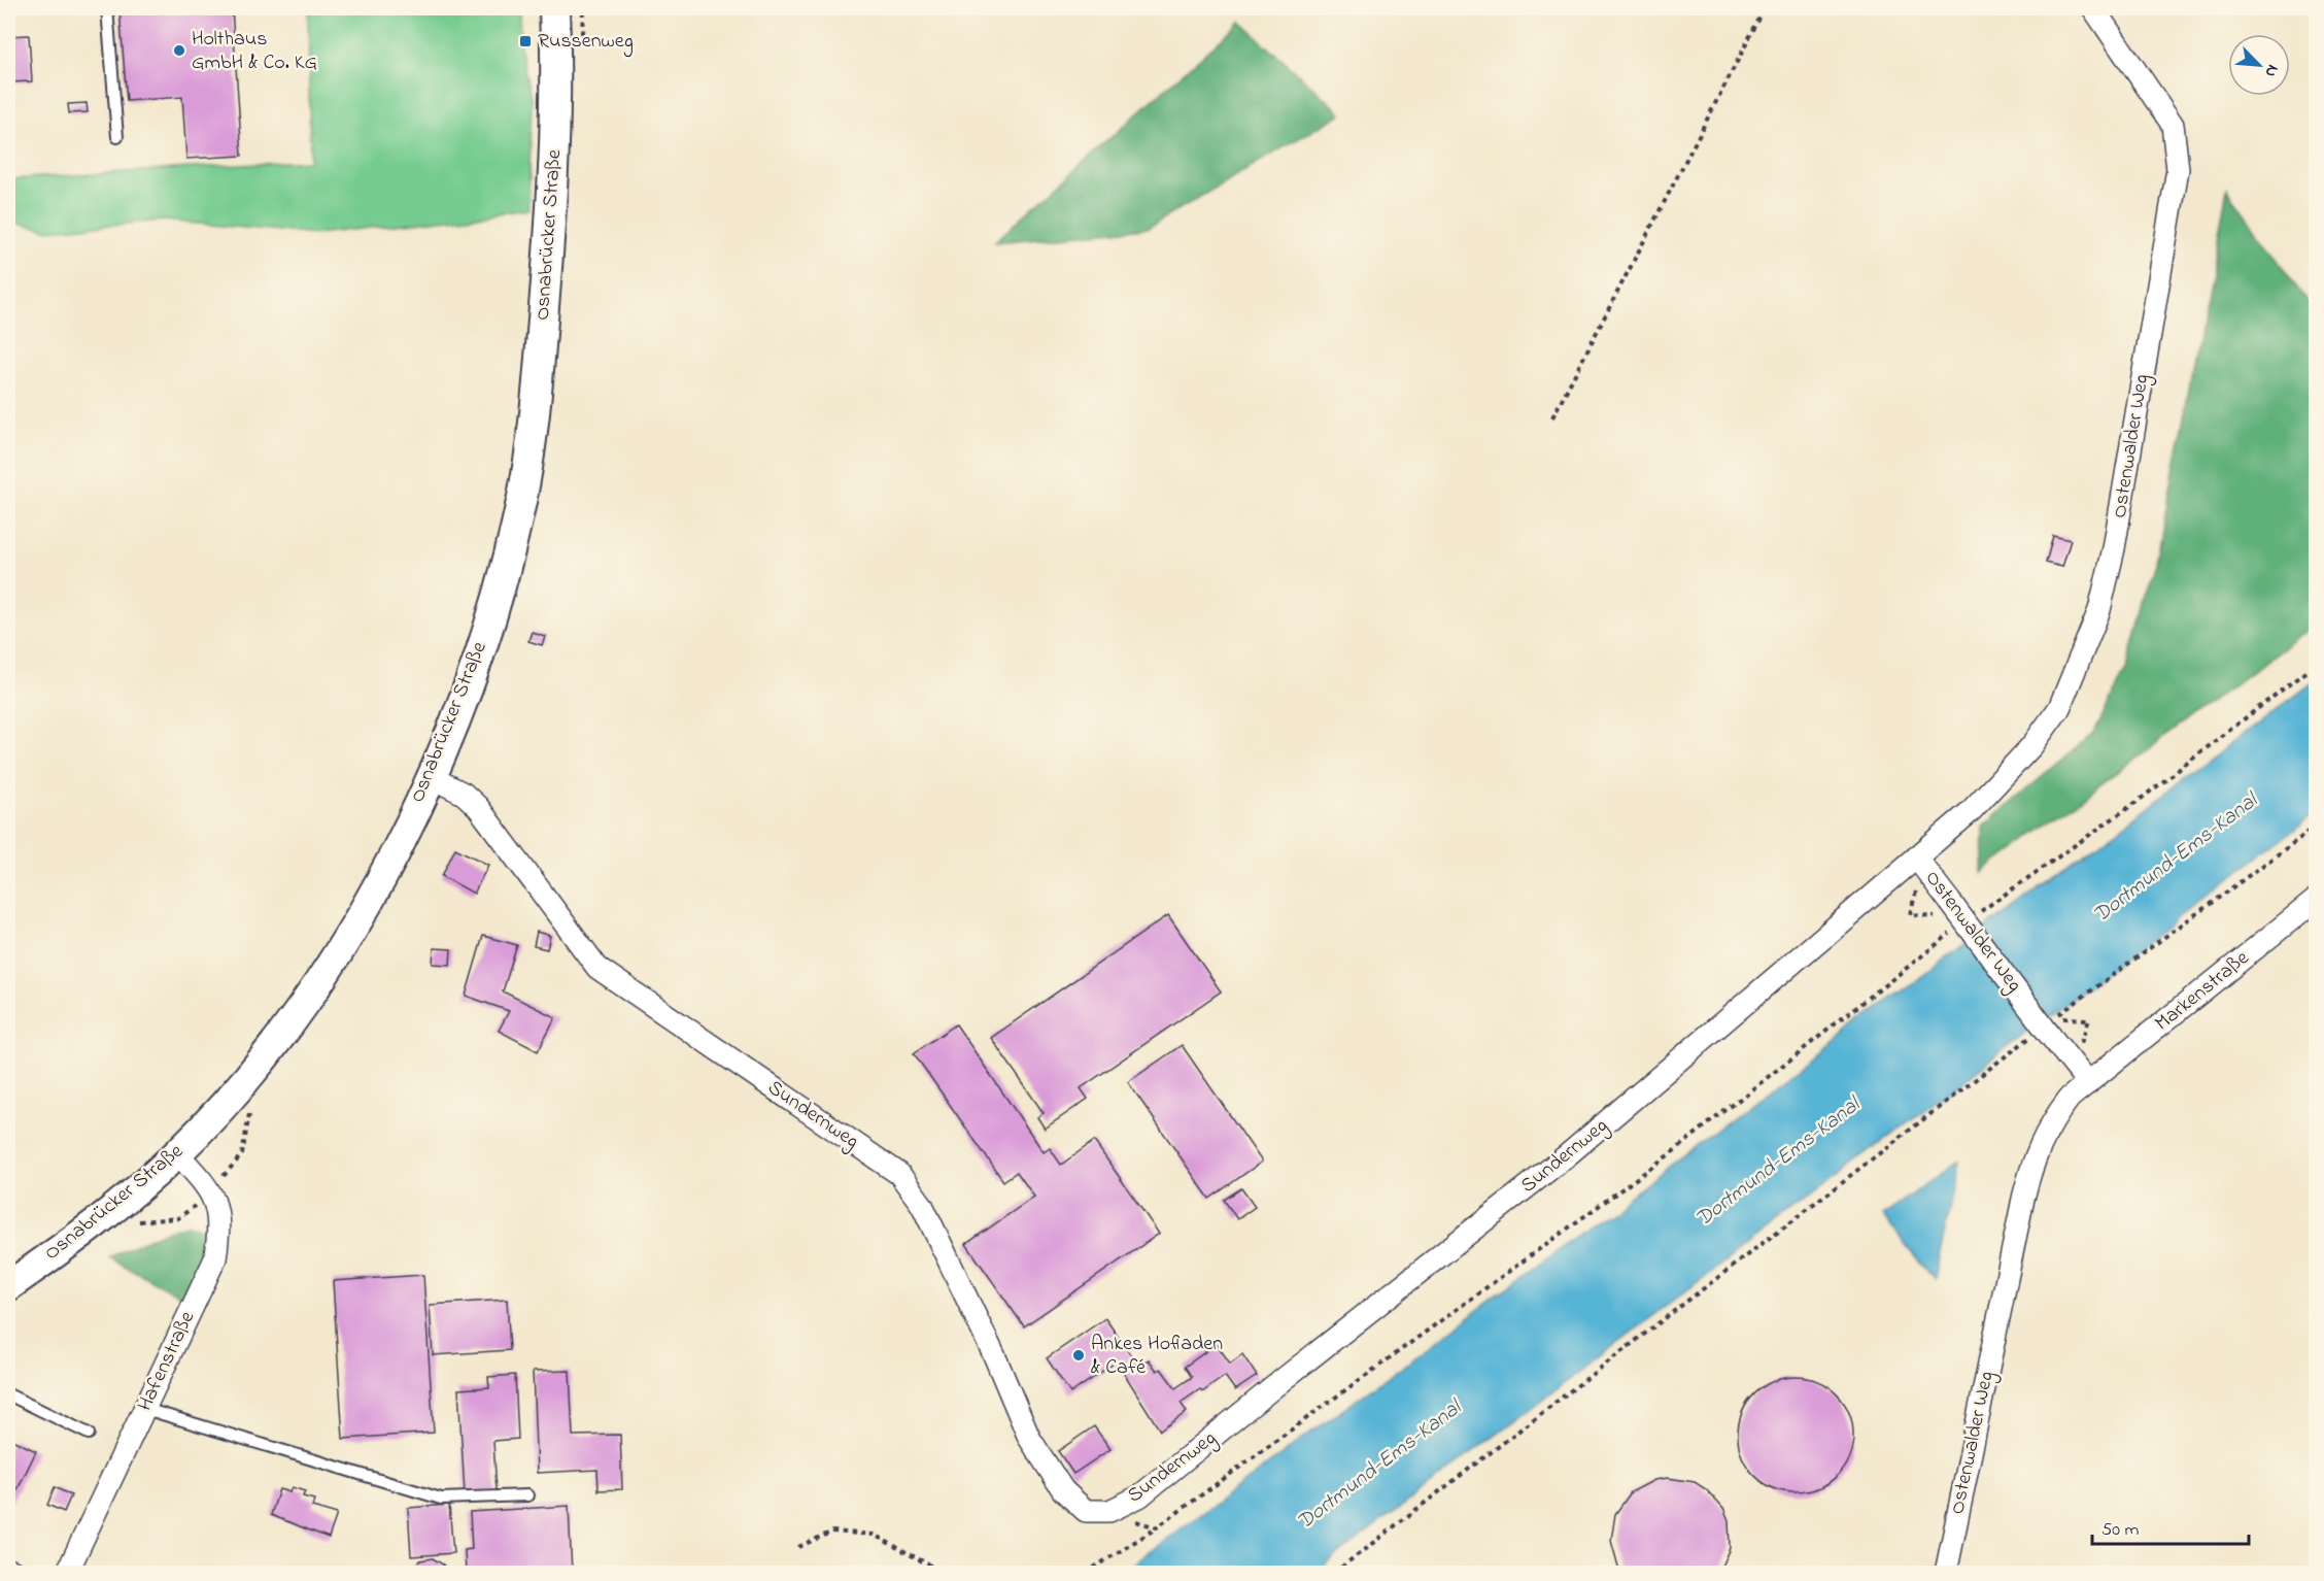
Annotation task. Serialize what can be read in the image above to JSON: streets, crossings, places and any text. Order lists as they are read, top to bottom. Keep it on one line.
{"streets":{"main road":["Osnabrücker Straße"],"street":["Ostenwalder Weg","Markenstraße","Sundernweg","Hafenstraße"]},"crossings":[["Osnabrücker Straße","Sundernweg"],["Osnabrücker Straße","Hafenstraße"],["Ostenwalder Weg","Markenstraße"],["Ostenwalder Weg","Sundernweg"]],"water":["Dortmund-Ems-Kanal"],"places":{"transit":["Russenweg"],"other":["Holthaus GmbH & Co. KG","Ankes Hofladen & Café"]},"scale_bar":"50 m","north":"bottom right"}
